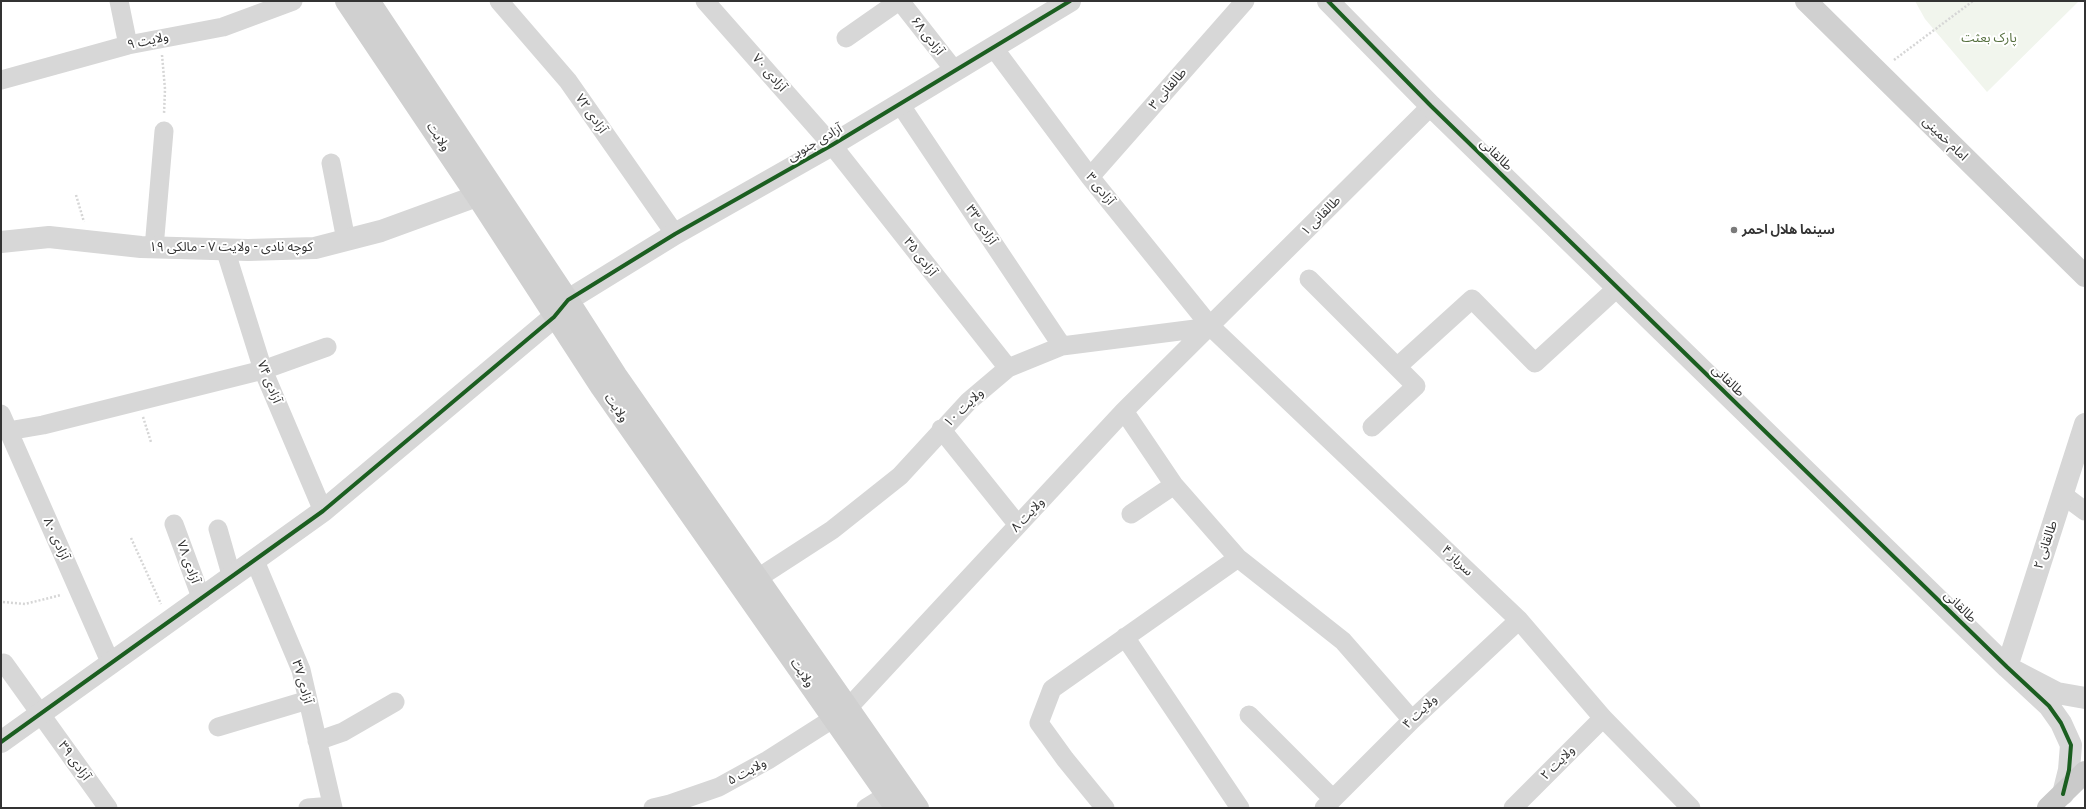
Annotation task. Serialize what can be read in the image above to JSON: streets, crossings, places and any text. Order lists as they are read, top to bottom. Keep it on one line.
{"streets":{"main road":["ولایت","امام خمینی"],"street":["آزادی ۶۸","ولایت ۹","آزادی ۷۰","طالقانی ۳","آزادی ۷۲","آزادی جنوبی","طالقانی","آزادی ۳","طالقانی ۱","آزادی ۳۳","کوچه نادی - ولایت ۷ - مالکی ۱۹","آزادی ۳۵","آزادی ۷۴","ولایت ۱۰","ولایت ۸","آزادی ۸۰","طالقانی ۲","سرباز ۴","آزادی ۷۸","آزادی ۳۷","ولایت ۴","آزادی ۳۹","ولایت ۲","ولایت ۵"]},"crossings":[["آزادی ۶۸","آزادی جنوبی"],["آزادی ۷۰","آزادی جنوبی"],["آزادی ۷۰","آزادی ۳۵"],["طالقانی ۳","آزادی ۳"],["آزادی ۷۲","آزادی جنوبی"],["ولایت","آزادی جنوبی"],["ولایت","کوچه نادی - ولایت ۷ - مالکی ۱۹"],["ولایت","ولایت ۱۰"],["ولایت","ولایت ۸"],["ولایت","ولایت ۵"],["آزادی جنوبی","آزادی ۳"],["آزادی جنوبی","آزادی ۳۳"],["آزادی جنوبی","آزادی ۳۵"],["آزادی جنوبی","آزادی ۷۴"],["آزادی جنوبی","آزادی ۸۰"],["آزادی جنوبی","آزادی ۷۸"],["آزادی جنوبی","آزادی ۳۷"],["آزادی جنوبی","آزادی ۳۹"],["طالقانی","طالقانی ۱"],["طالقانی","طالقانی ۲"],["آزادی ۳","طالقانی ۱"],["آزادی ۳","ولایت ۱۰"],["آزادی ۳","ولایت ۸"],["آزادی ۳","سرباز ۴"],["طالقانی ۱","ولایت ۱۰"],["طالقانی ۱","ولایت ۸"],["طالقانی ۱","سرباز ۴"],["آزادی ۳۳","ولایت ۱۰"],["کوچه نادی - ولایت ۷ - مالکی ۱۹","آزادی ۷۴"],["آزادی ۳۵","ولایت ۱۰"],["ولایت ۱۰","ولایت ۸"],["ولایت ۱۰","سرباز ۴"],["ولایت ۸","سرباز ۴"],["ولایت ۸","ولایت ۵"],["سرباز ۴","ولایت ۴"],["سرباز ۴","ولایت ۲"]],"parks":["پارک بعثت"],"places":["سینما هلال احمر"]}
